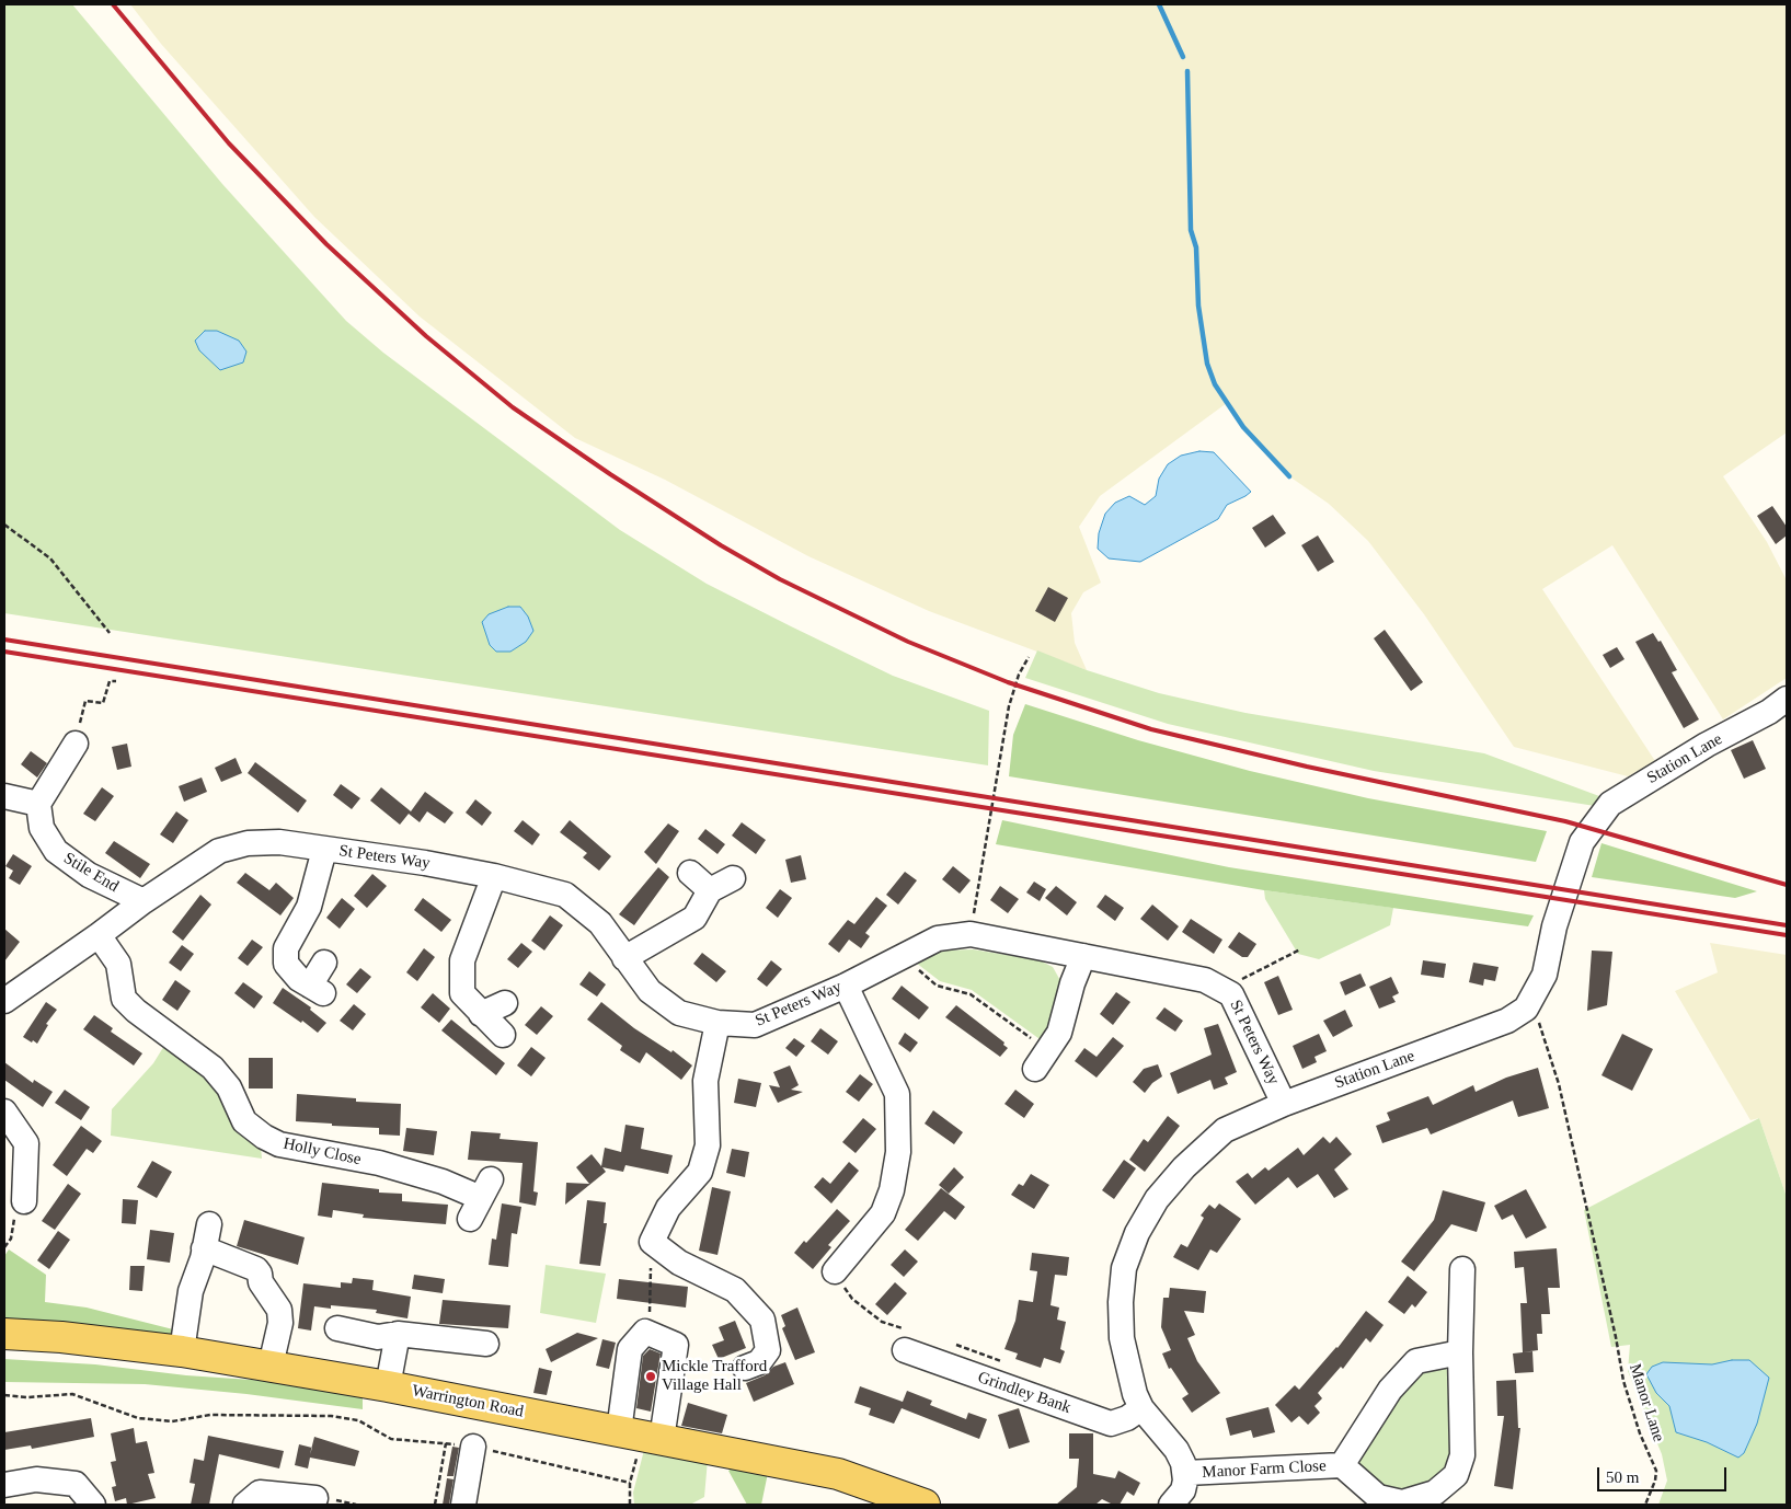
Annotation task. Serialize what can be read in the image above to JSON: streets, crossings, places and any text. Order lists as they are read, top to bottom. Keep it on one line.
{"streets":{"main road":["Warrington Road"],"street":["Station Lane","St Peters Way","Stile End","Holly Close","Grindley Bank","Manor Farm Close"],"path":["Manor Lane"]},"crossings":[["Station Lane","St Peters Way"],["Station Lane","Grindley Bank"],["Station Lane","Manor Lane"],["Station Lane","Manor Farm Close"],["St Peters Way","Stile End"],["St Peters Way","Holly Close"]],"places":["Mickle Trafford Village Hall"],"scale_bar":"50 m"}
